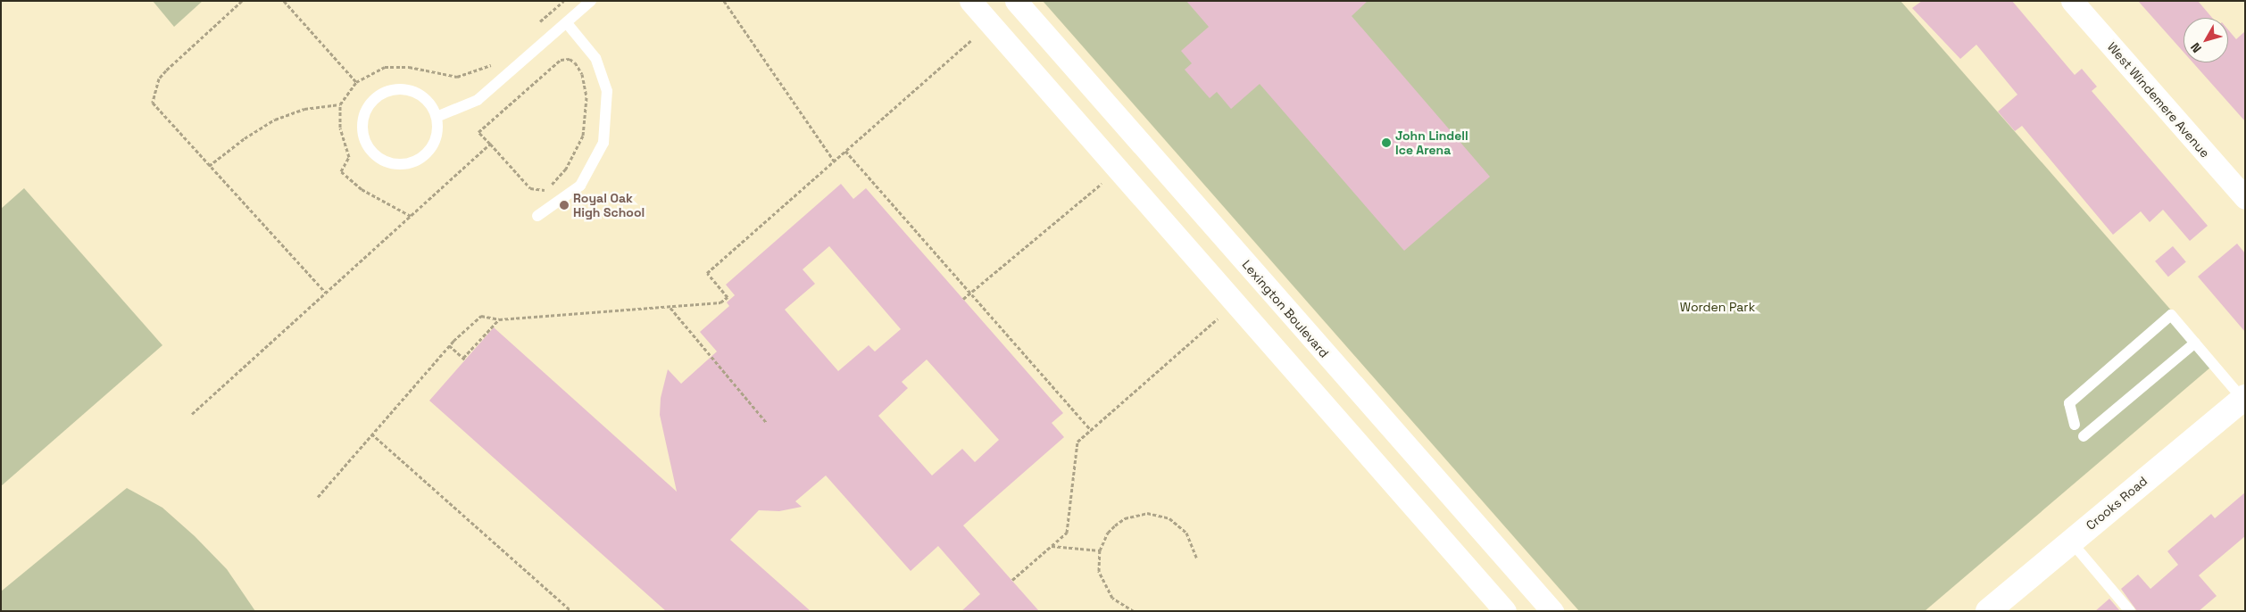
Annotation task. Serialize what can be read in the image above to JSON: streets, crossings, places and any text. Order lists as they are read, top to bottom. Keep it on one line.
{"streets":{"main road":["Crooks Road"],"street":["West Windemere Avenue","Lexington Boulevard"]},"parks":["Worden Park"],"places":["John Lindell Ice Arena","Royal Oak High School"],"north":"bottom left"}
